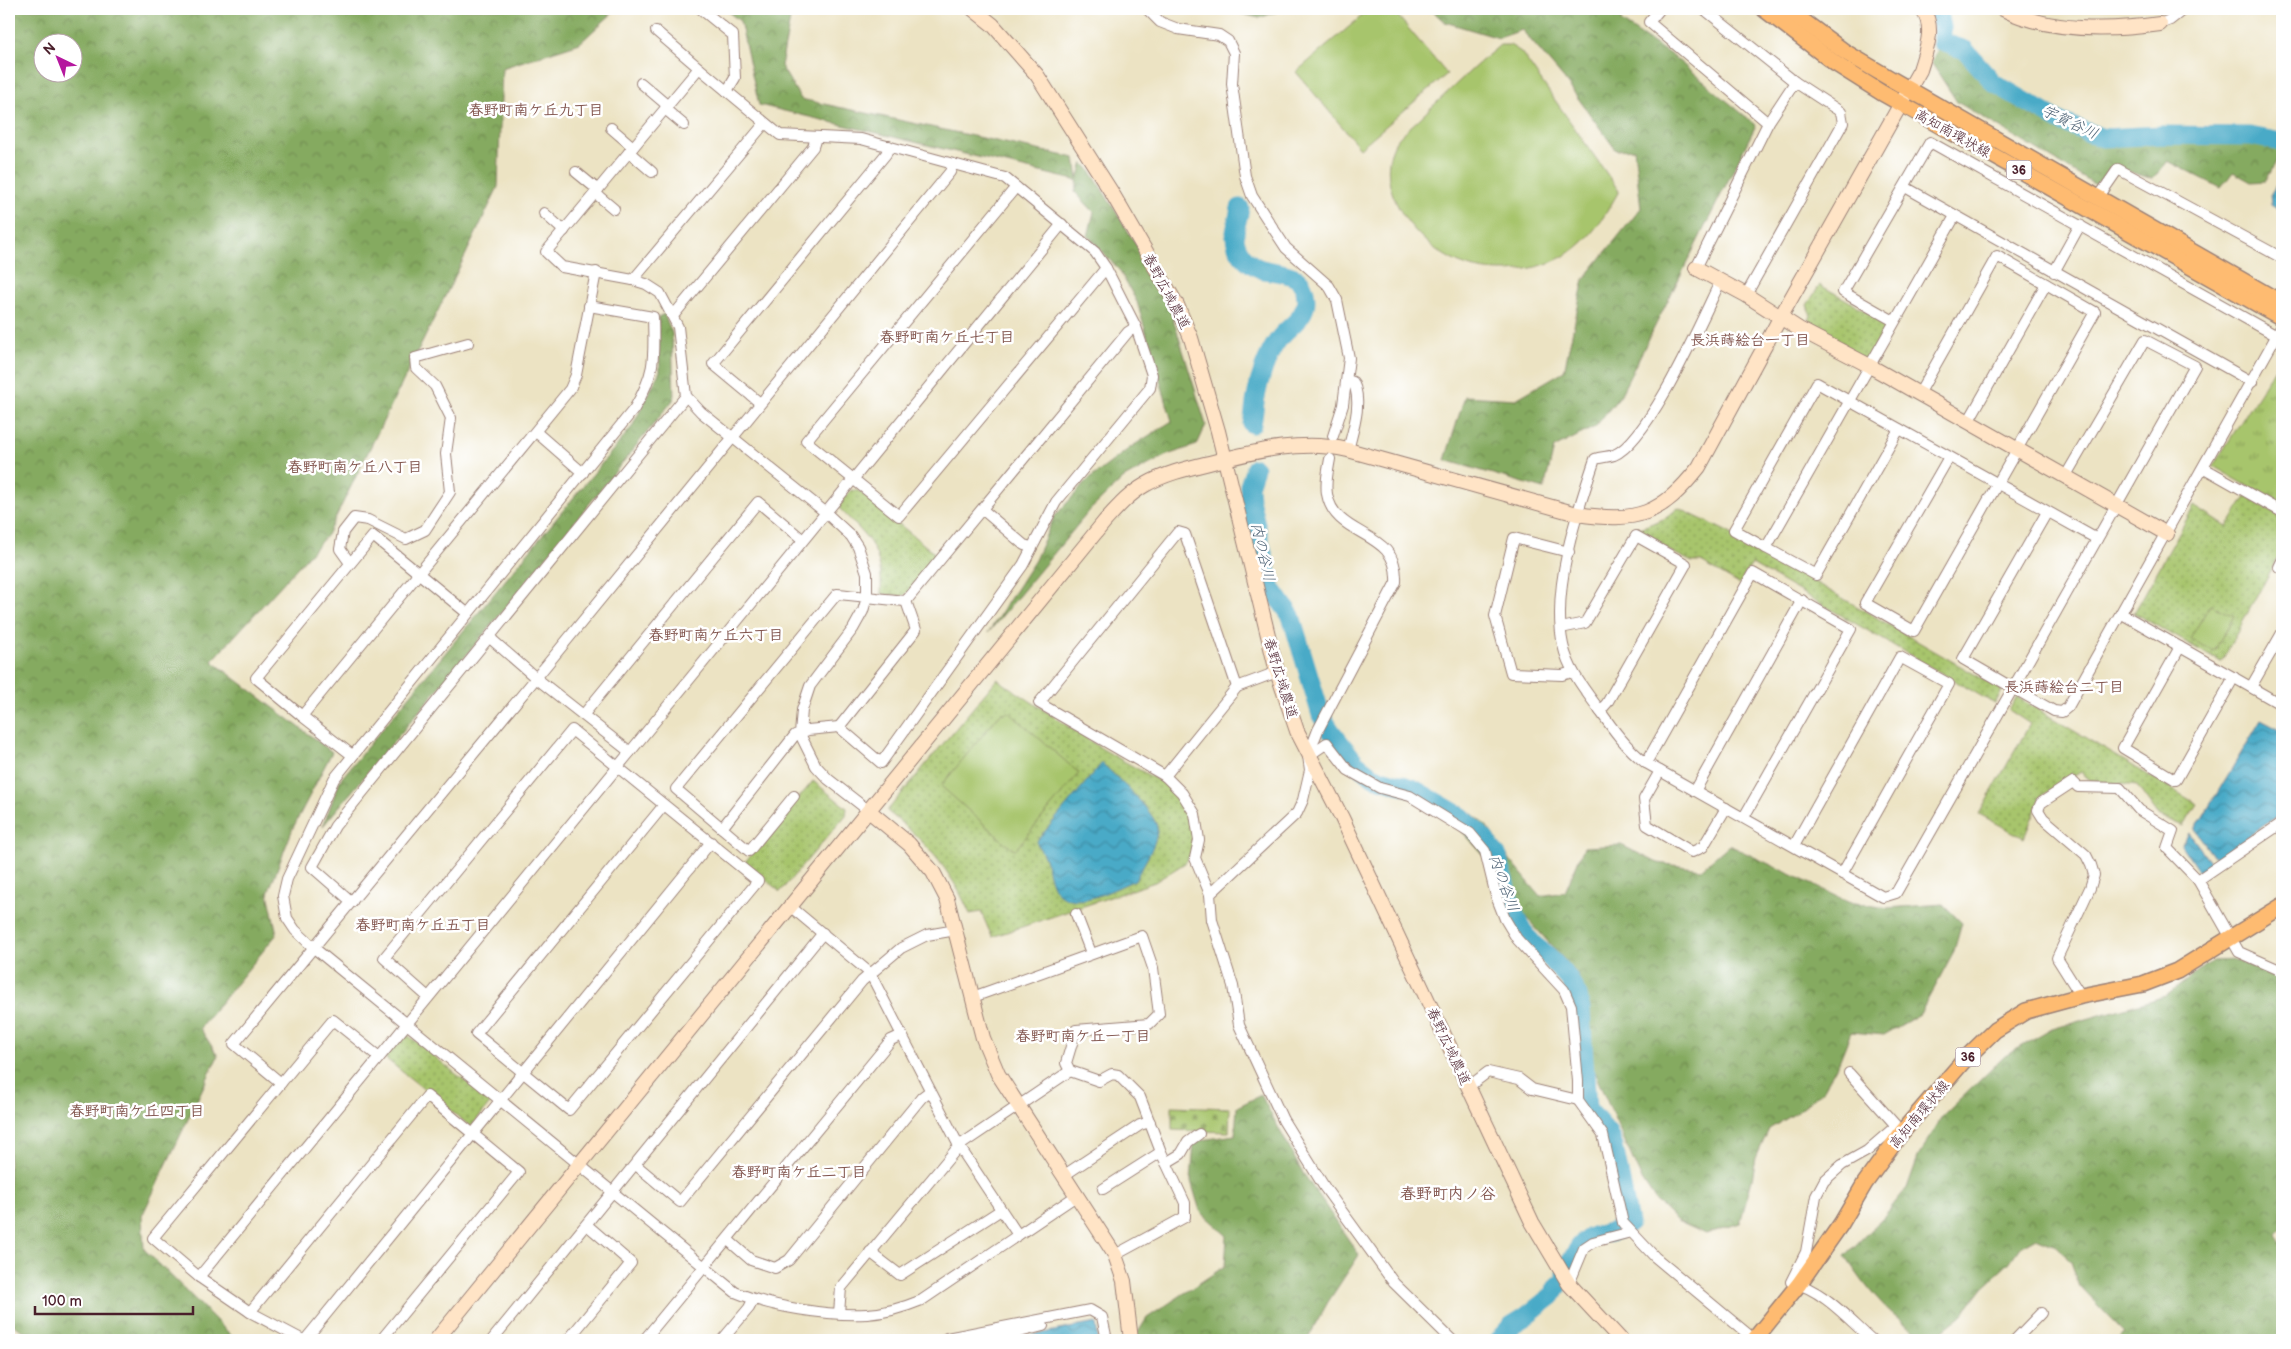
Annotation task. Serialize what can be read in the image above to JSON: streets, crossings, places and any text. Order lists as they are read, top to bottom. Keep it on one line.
{"streets":{"main road":["高知南環状線","36"],"street":["春野広域農道"]},"districts":["春野町南ケ丘九丁目","春野町南ケ丘七丁目","長浜蒔絵台一丁目","春野町南ケ丘八丁目","春野町南ケ丘六丁目","長浜蒔絵台二丁目","春野町南ケ丘五丁目","春野町南ケ丘一丁目","春野町南ケ丘四丁目","春野町南ケ丘二丁目","春野町内ノ谷"],"water":["宇賀谷川","内の谷川"],"scale_bar":"100 m","north":"top left"}
